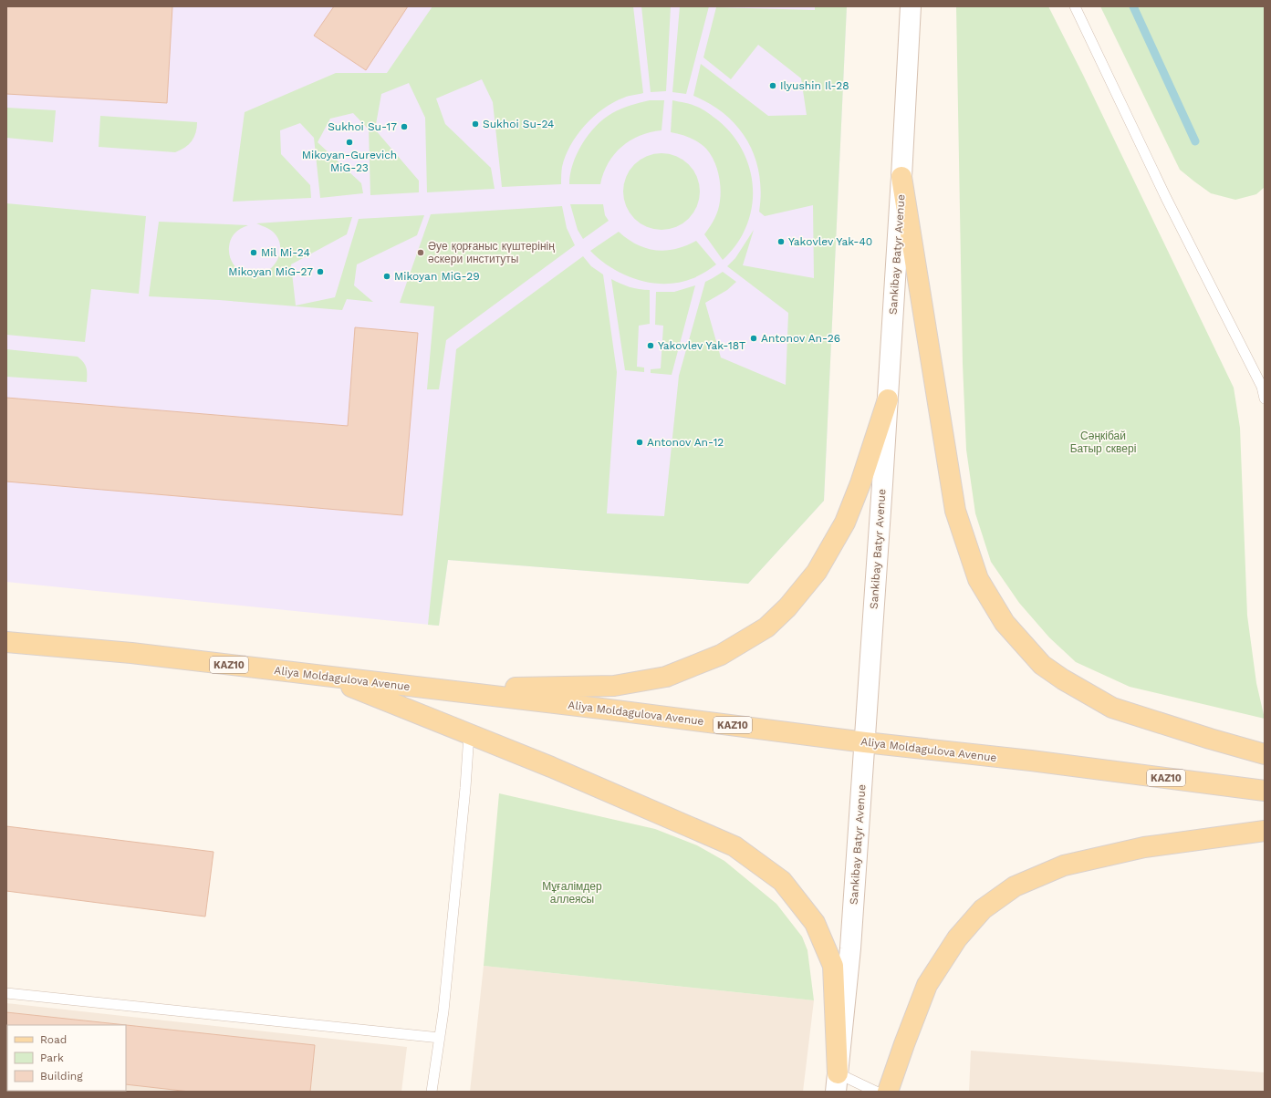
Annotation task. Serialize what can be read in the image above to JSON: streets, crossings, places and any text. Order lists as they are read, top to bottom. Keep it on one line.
{"streets":{"main road":["Sankibay Batyr Avenue","KAZ10","Aliya Moldagulova Avenue"]},"crossings":[["Sankibay Batyr Avenue","Aliya Moldagulova Avenue"]],"parks":["Сәңкібай Батыр сквері","Мұғалімдер аллеясы"],"places":["Ilyushin Il-28","Sukhoi Su-24","Sukhoi Su-17","Mikoyan-Gurevich MiG-23","Yakovlev Yak-40","Mil Mi-24","Әуе қорғаныс күштерінің әскери институты","Mikoyan MiG-27","Mikoyan MiG-29","Antonov An-26","Yakovlev Yak-18T","Antonov An-12"],"legend":["Road","Park","Building"]}
